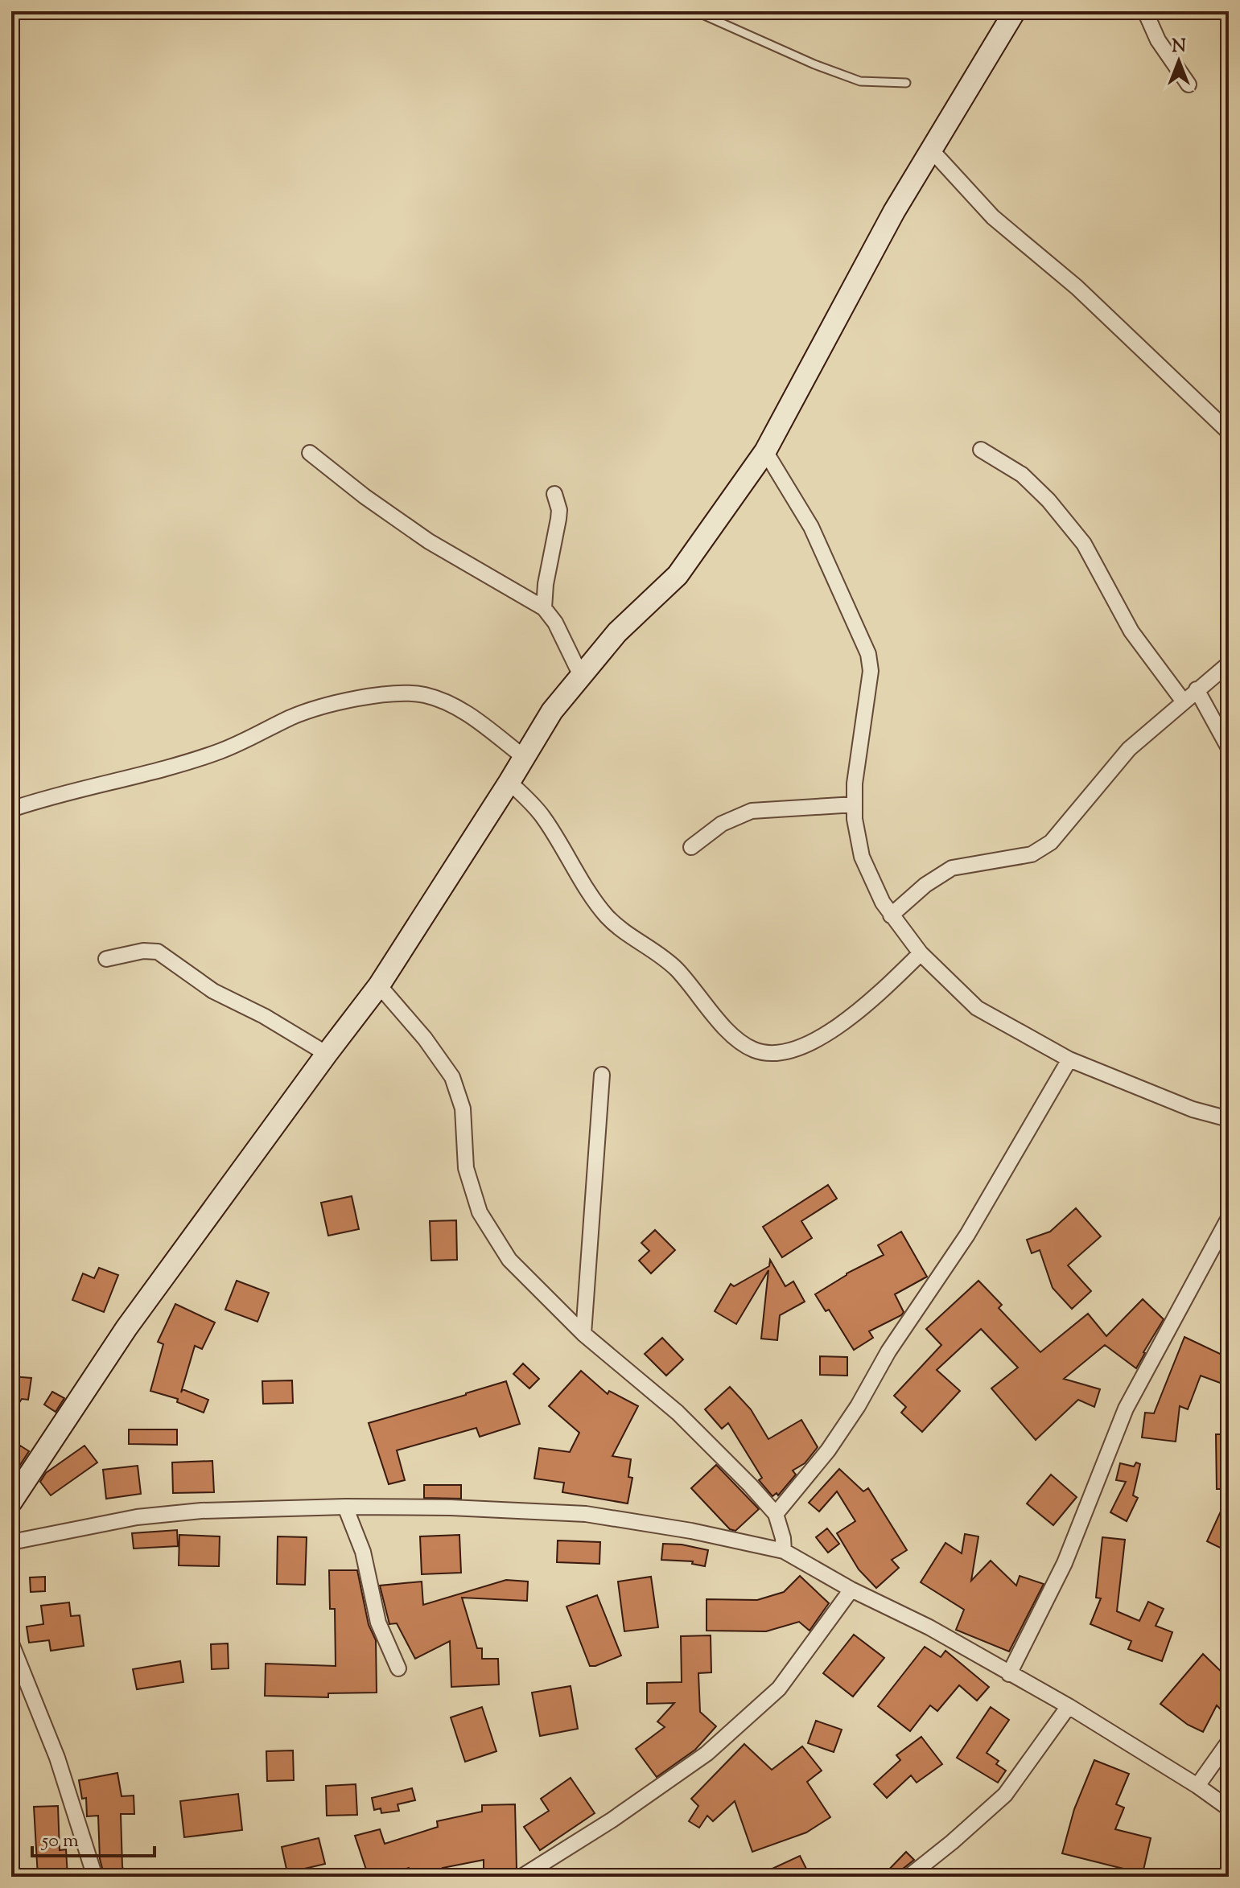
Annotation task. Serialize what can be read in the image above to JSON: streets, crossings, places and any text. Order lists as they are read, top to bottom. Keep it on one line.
{"scale_bar":"50 m","north":"top"}
